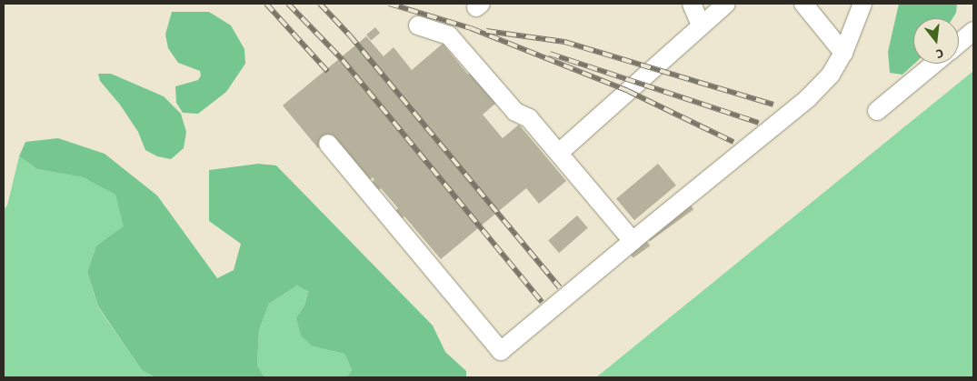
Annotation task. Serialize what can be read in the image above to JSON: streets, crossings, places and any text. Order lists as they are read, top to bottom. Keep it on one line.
{"north":"bottom"}
